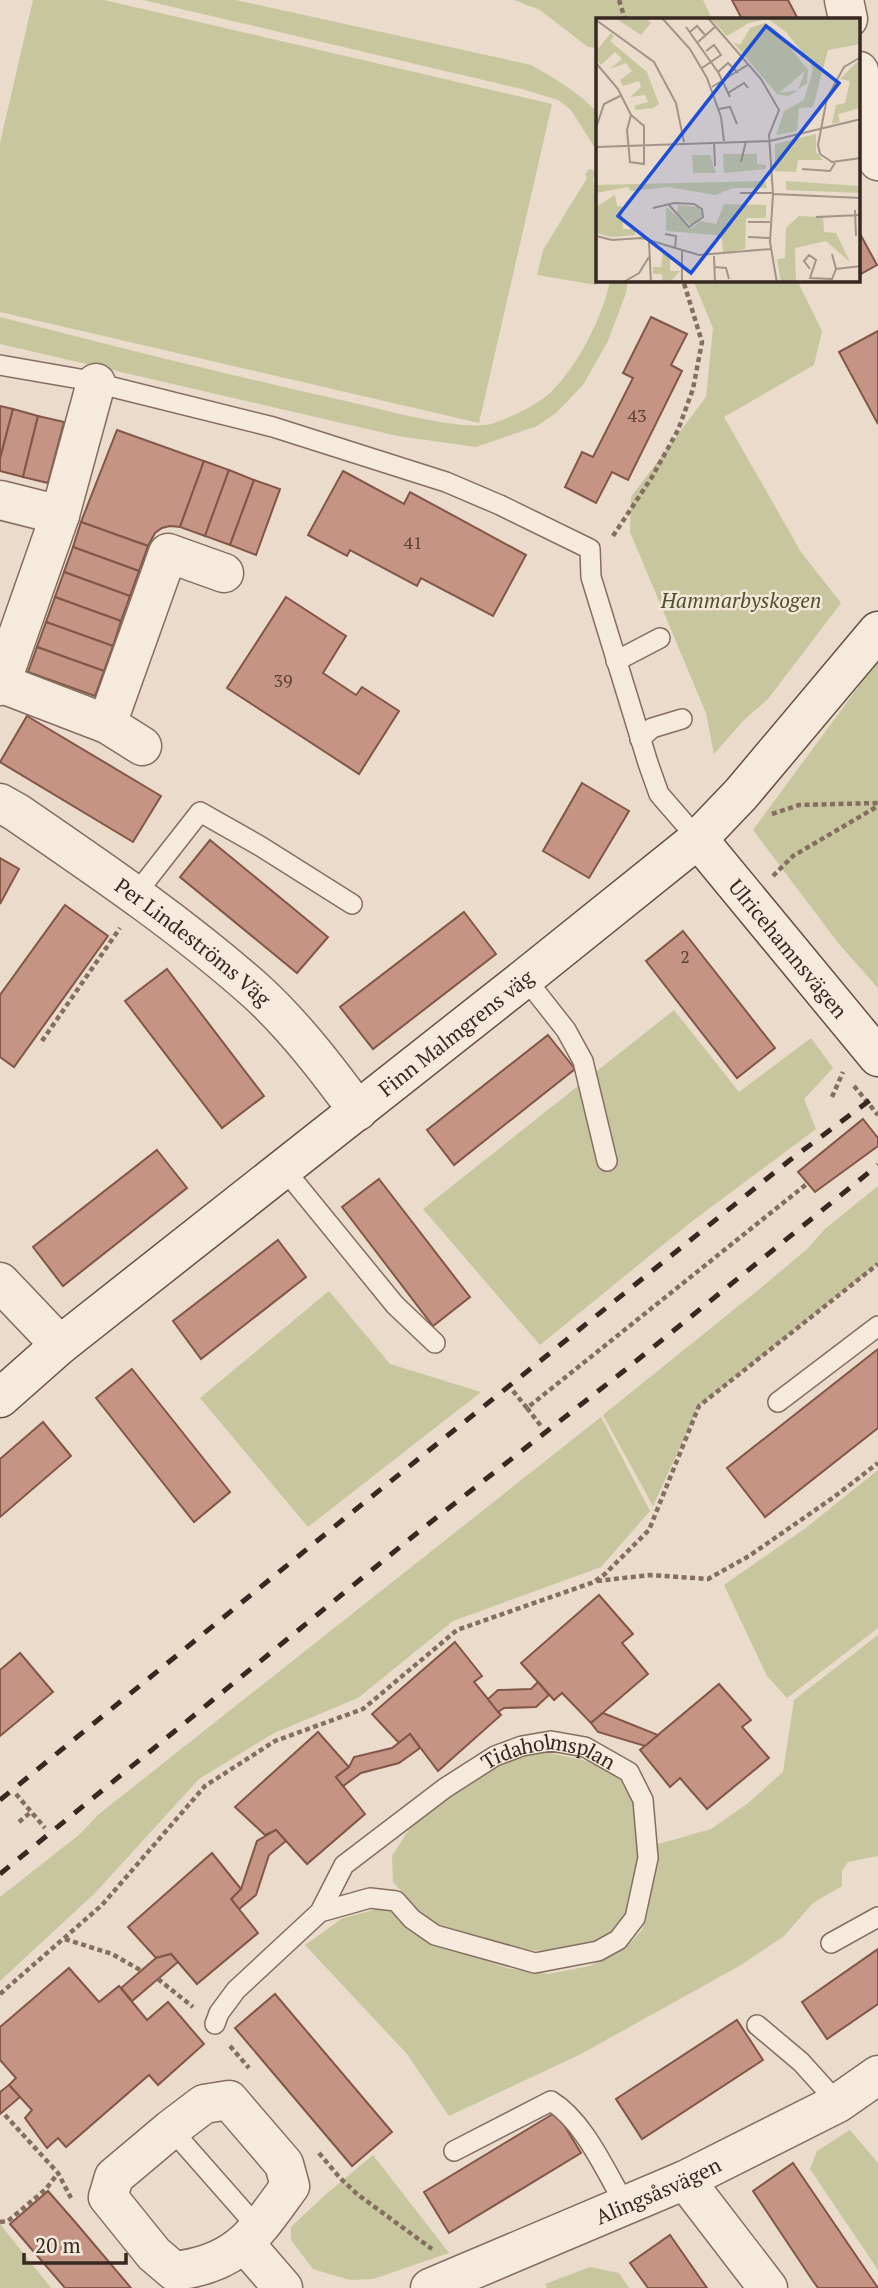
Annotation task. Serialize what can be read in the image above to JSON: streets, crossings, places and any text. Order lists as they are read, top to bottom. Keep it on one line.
{"streets":{"street":["Per Lindeströms Väg","Ulricehamnsvägen","Finn Malmgrens väg","Alingsåsvägen"],"lane":["Tidaholmsplan"]},"crossings":[["Per Lindeströms Väg","Finn Malmgrens väg"],["Ulricehamnsvägen","Finn Malmgrens väg"]],"parks":["Hammarbyskogen"],"house_numbers":["43","41","39","2"],"scale_bar":"20 m"}
